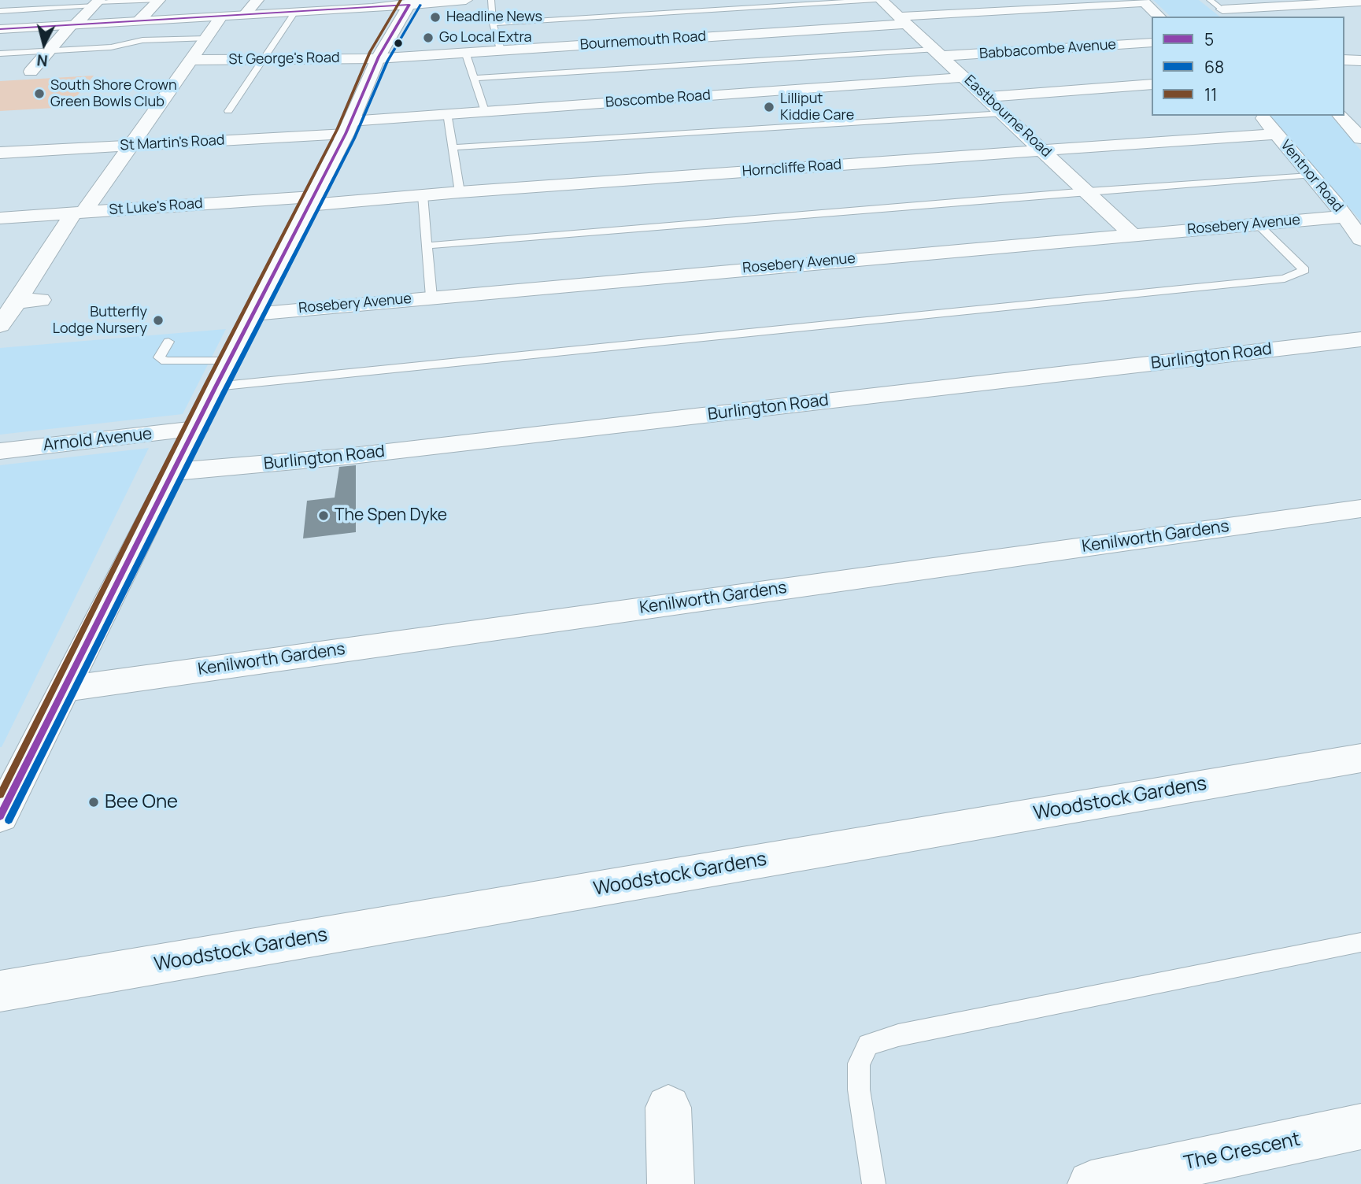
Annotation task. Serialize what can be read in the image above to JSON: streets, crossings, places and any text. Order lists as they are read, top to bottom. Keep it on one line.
{"streets":{"street":["Bournemouth Road","Babbacombe Avenue","St George's Road","Boscombe Road","Eastbourne Road","St Martin's Road","Horncliffe Road","Ventnor Road","St Luke's Road","Rosebery Avenue","Burlington Road","Arnold Avenue","Kenilworth Gardens","Woodstock Gardens","The Crescent"]},"crossings":[["Bournemouth Road","St George's Road"],["Bournemouth Road","Eastbourne Road"],["Babbacombe Avenue","Eastbourne Road"],["Boscombe Road","Eastbourne Road"],["Boscombe Road","St Martin's Road"],["Eastbourne Road","Horncliffe Road"],["Eastbourne Road","Rosebery Avenue"],["Horncliffe Road","Ventnor Road"],["Horncliffe Road","St Luke's Road"],["Ventnor Road","Rosebery Avenue"]],"places":["Headline News","Go Local Extra","South Shore Crown Green Bowls Club","Lilliput Kiddie Care","Butterfly Lodge Nursery","The Spen Dyke","Bee One"],"lines":["transit line 11","transit line 5","transit line 68"],"legend":["5","68","11"],"north":"bottom"}
